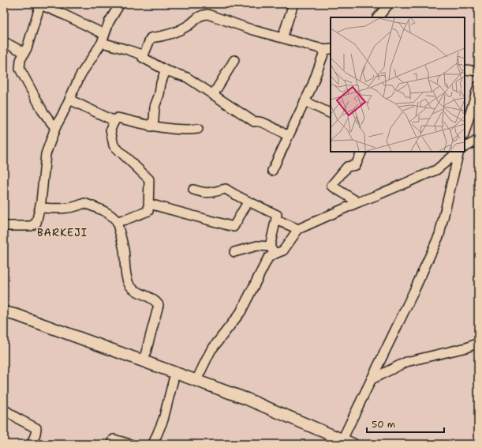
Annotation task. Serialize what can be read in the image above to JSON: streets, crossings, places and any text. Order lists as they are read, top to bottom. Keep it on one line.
{"districts":["BARKEJI"],"scale_bar":"50 m"}
